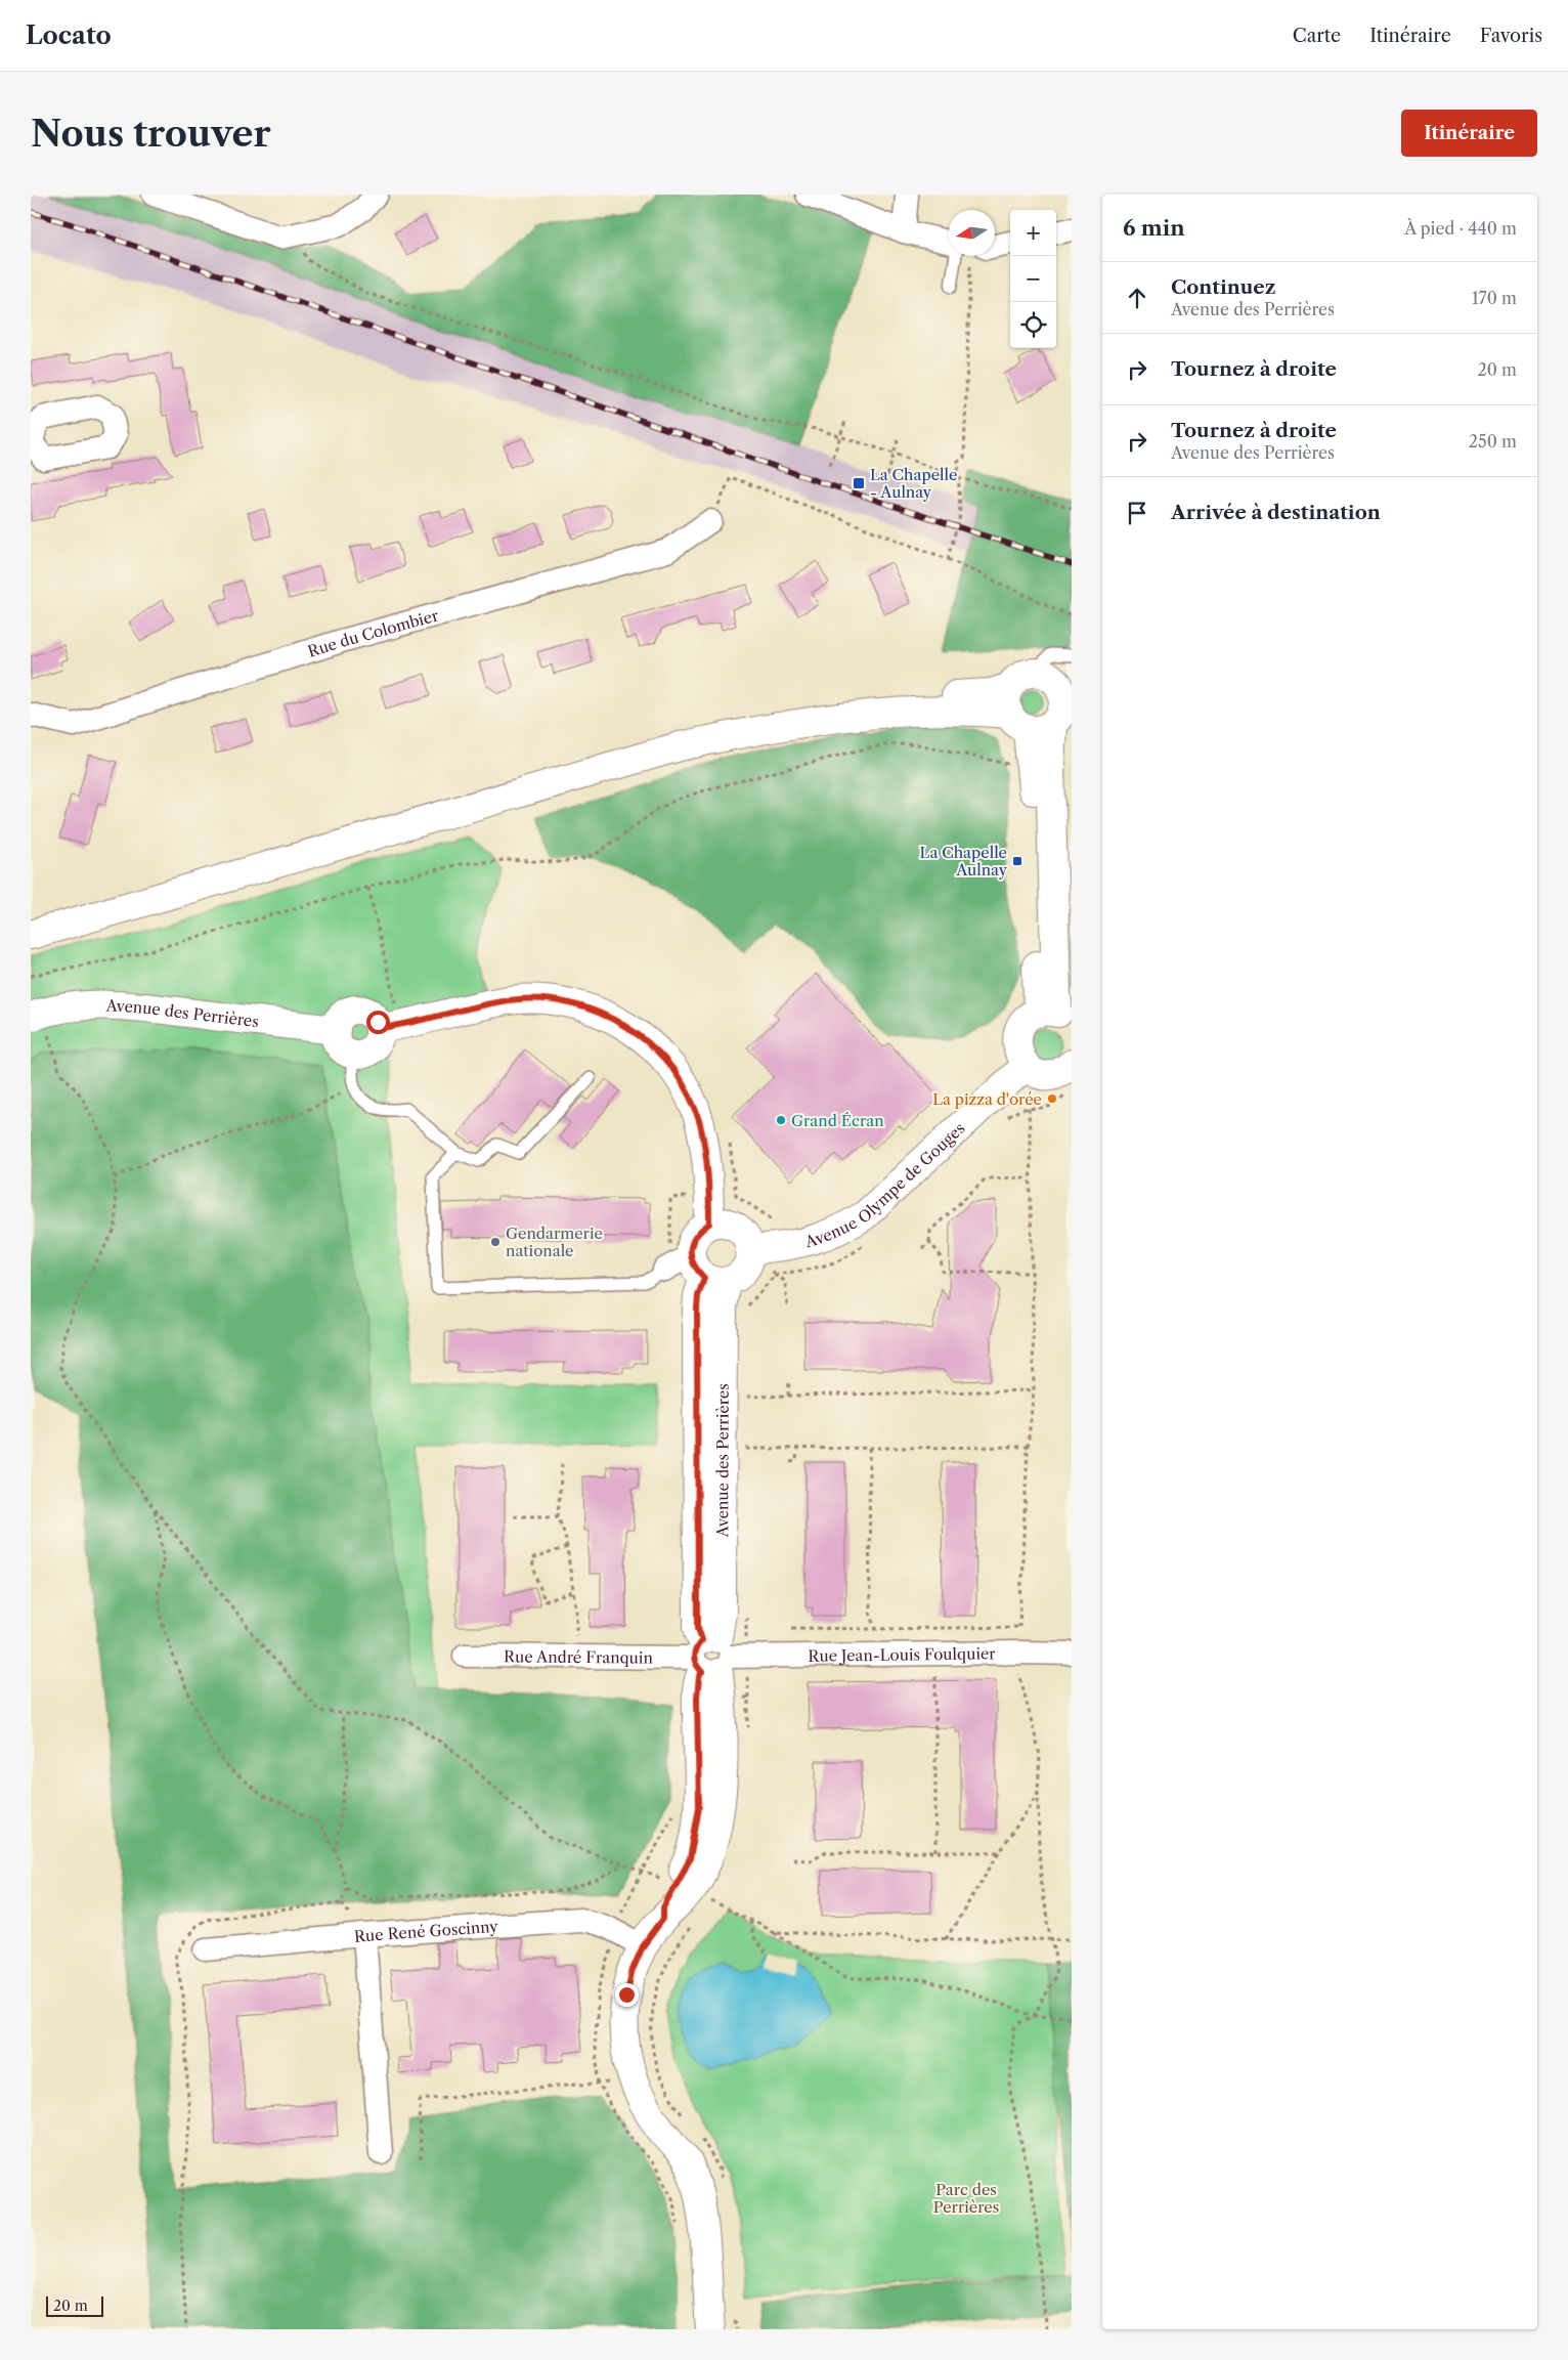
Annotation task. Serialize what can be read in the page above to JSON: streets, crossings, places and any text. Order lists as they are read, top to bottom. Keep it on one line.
{"streets":{"street":["Rue du Colombier","Avenue des Perrières","Avenue Olympe de Gouges","Rue Jean-Louis Foulquier","Rue André Franquin","Rue René Goscinny"]},"crossings":[["Avenue des Perrières","Rue Jean-Louis Foulquier"],["Avenue des Perrières","Rue André Franquin"],["Avenue des Perrières","Rue René Goscinny"],["Rue Jean-Louis Foulquier","Rue André Franquin"]],"parks":["Parc des Perrières"],"places":{"transit":["La Chapelle - Aulnay","La Chapelle Aulnay"],"other":["La pizza d'orée","Grand Écran","Gendarmerie nationale"]},"scale_bar":"20 m","north":"left","page":{"header":"Locato","nav":["Carte","Itinéraire","Favoris"],"buttons":"Itinéraire","title":"Nous trouver","heading":["6 min","À pied · 440 m"],"map_buttons":["+","−"],"list":[["Continuez","Avenue des Perrières","170 m"],["Tournez à droite","20 m"],["Tournez à droite","Avenue des Perrières","250 m"],"Arrivée à destination"],"scale":"20 m"}}
